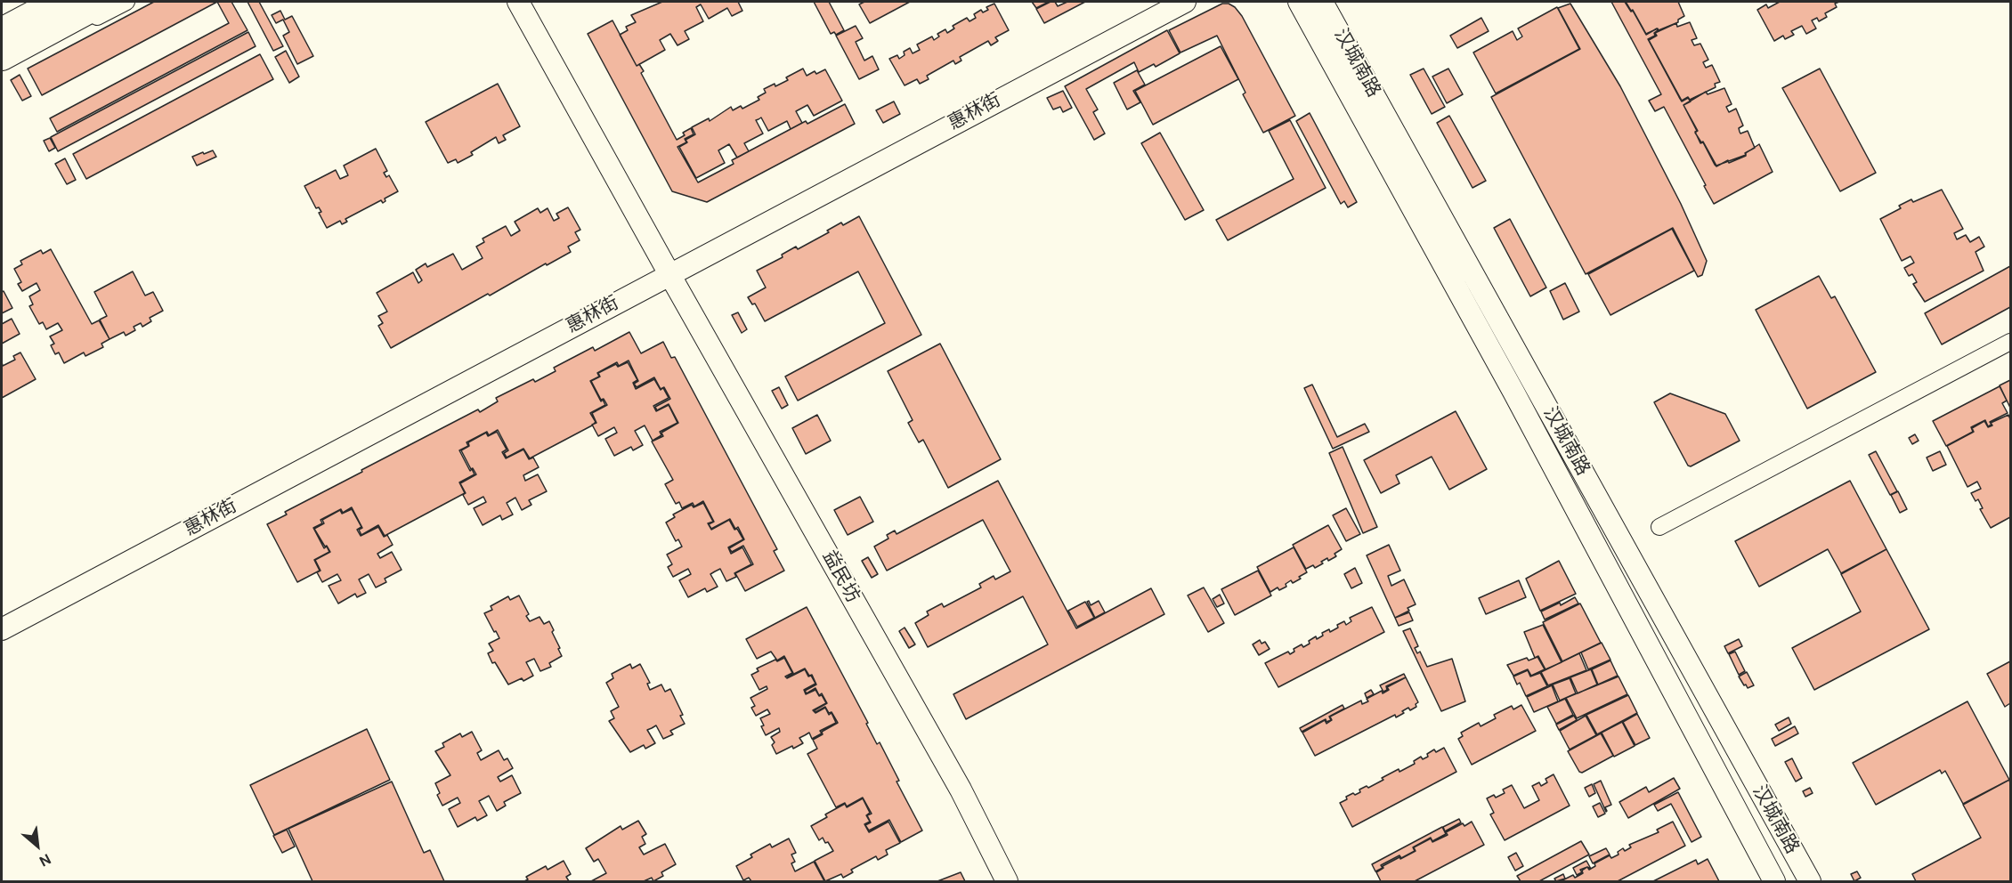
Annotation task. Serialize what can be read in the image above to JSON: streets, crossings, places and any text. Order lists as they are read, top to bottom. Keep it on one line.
{"streets":{"street":["汉城南路","惠林街","益民坊"]},"crossings":[["惠林街","益民坊"]],"north":"bottom right"}
